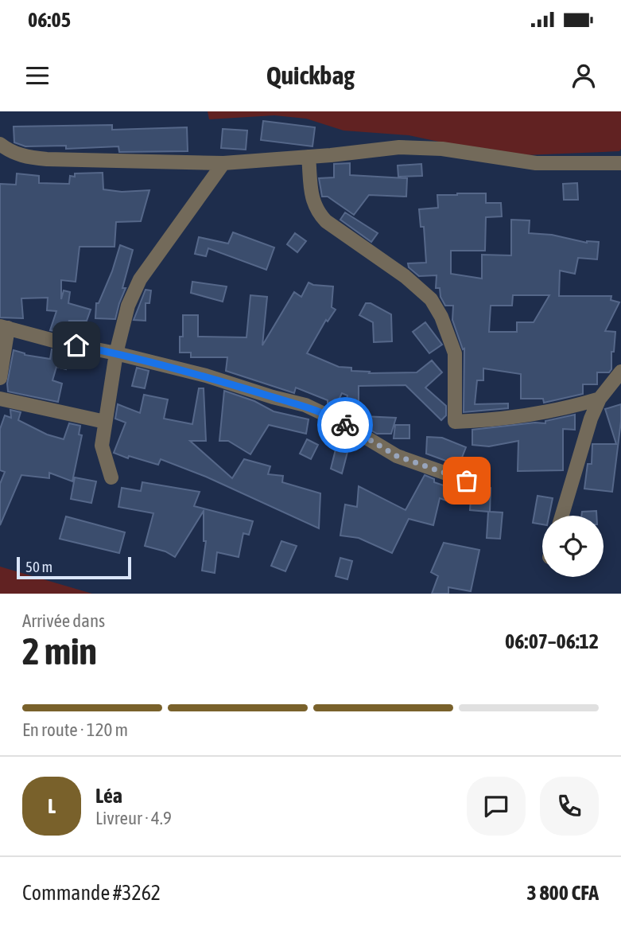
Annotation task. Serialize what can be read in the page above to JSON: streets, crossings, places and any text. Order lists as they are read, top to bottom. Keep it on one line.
{"scale_bar":"50 m","page":{"status":"06:05","header":"Quickbag","scale":"50 m","heading":["2 min","Arrivée dans","06:07–06:12"],"panel":["Léa","Livreur · 4.9","Commande #3262","3 800 CFA"],"bar":"En route · 120 m","round":"L"}}
